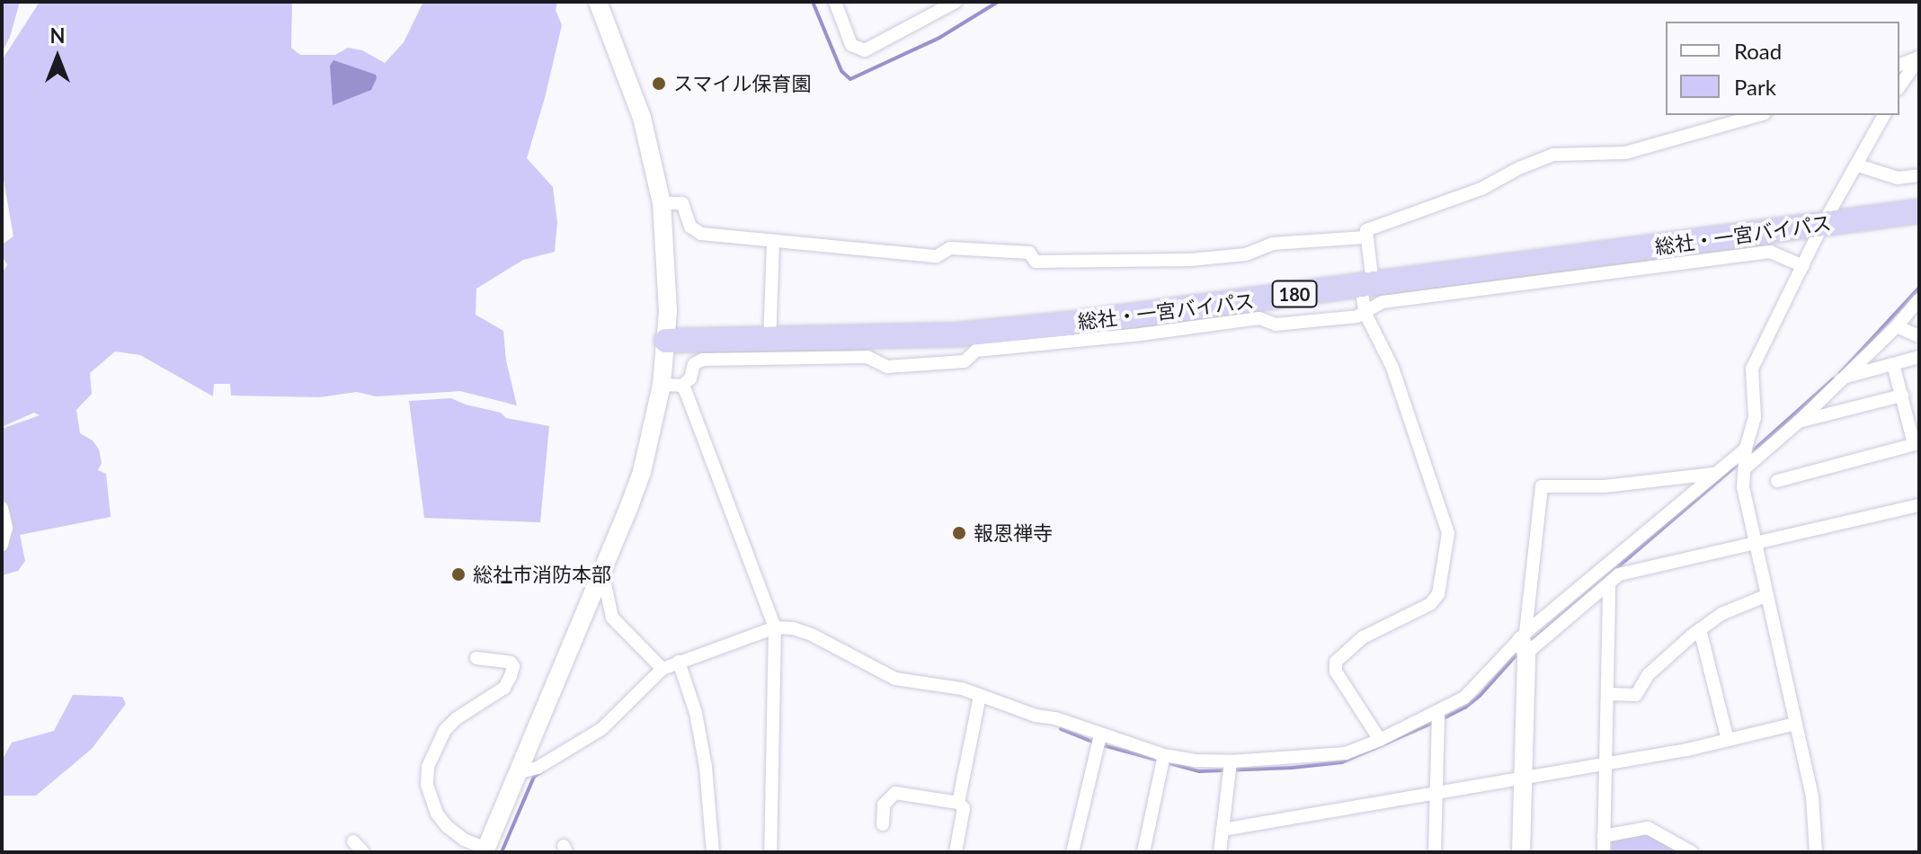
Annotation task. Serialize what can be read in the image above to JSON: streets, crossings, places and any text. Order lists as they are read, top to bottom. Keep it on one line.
{"streets":{"highway":["総社・一宮バイパス","180"]},"places":["スマイル保育園","報恩禅寺","総社市消防本部"],"legend":["Road","Park"],"north":"top"}
